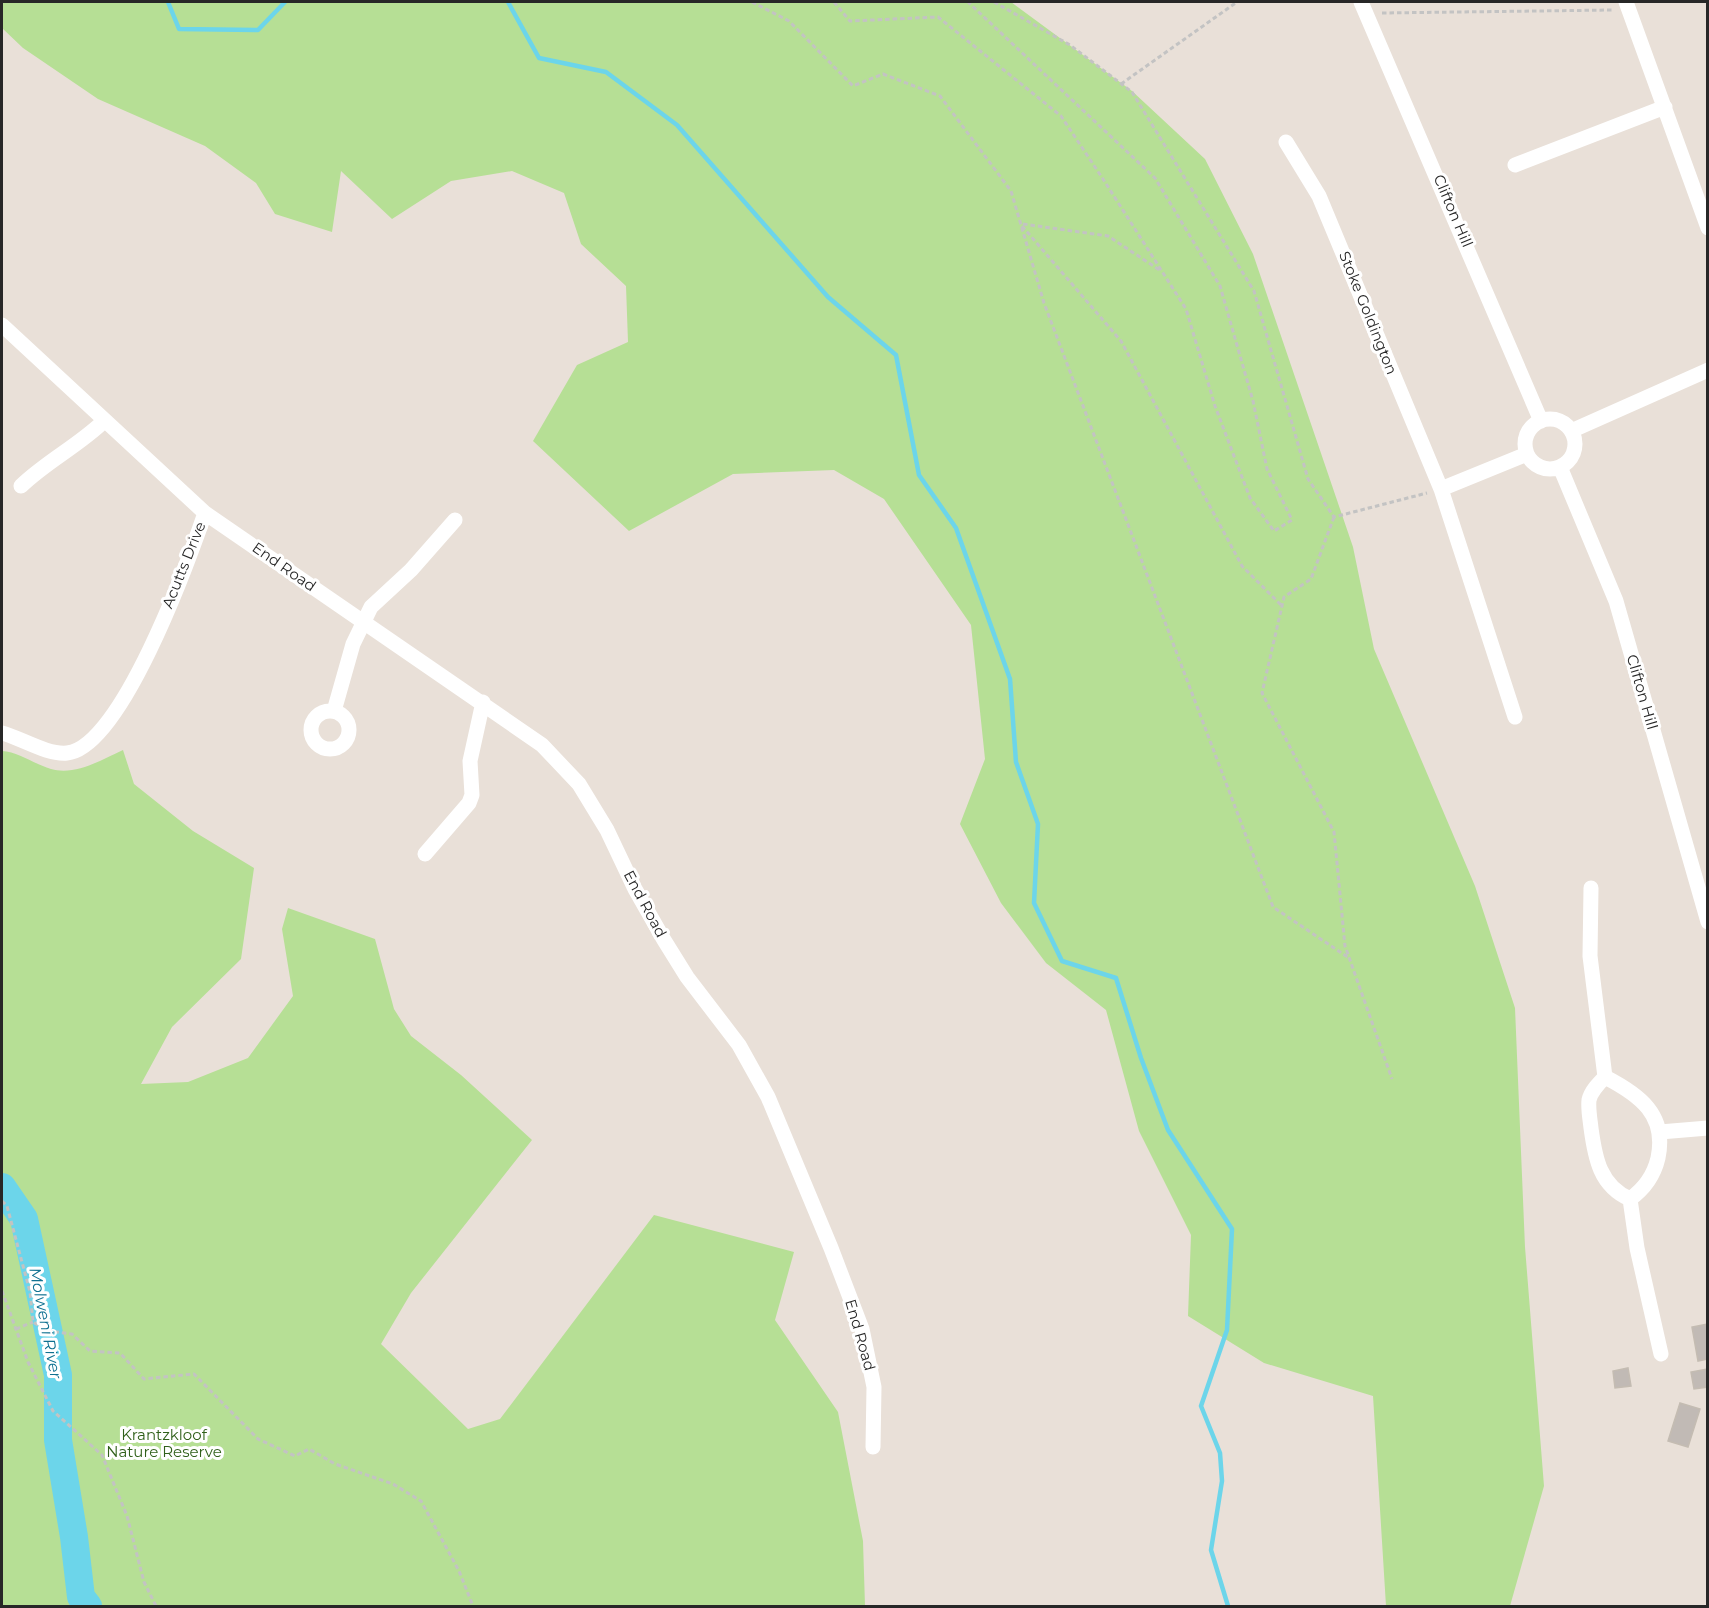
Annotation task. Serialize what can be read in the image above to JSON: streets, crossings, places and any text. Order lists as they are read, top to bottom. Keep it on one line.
{"streets":{"street":["Clifton Hill","Stoke Goldington","Acutts Drive","End Road"]},"crossings":[["Acutts Drive","End Road"]],"water":["Molweni River"],"parks":["Krantzkloof Nature Reserve"]}
